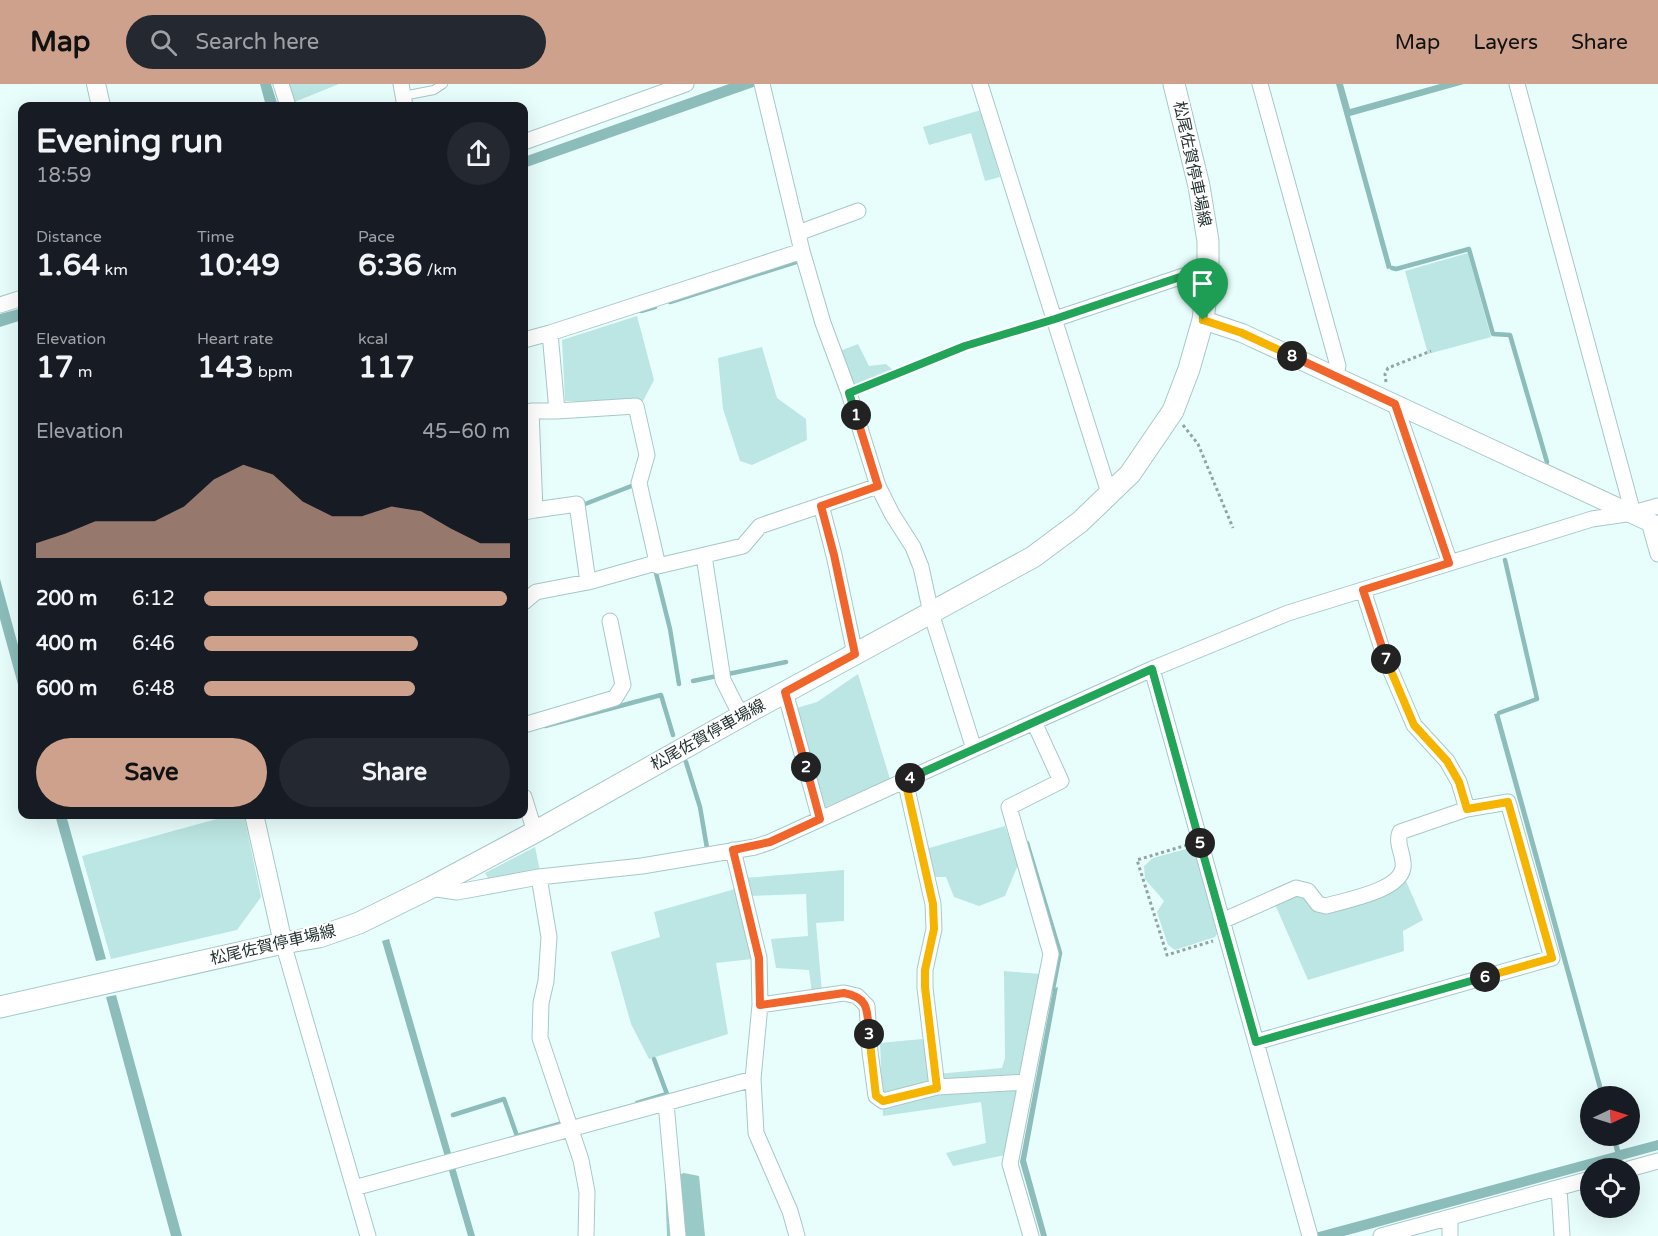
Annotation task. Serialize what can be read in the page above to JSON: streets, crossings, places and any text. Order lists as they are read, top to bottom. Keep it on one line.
{"streets":{"main road":["松尾佐賀停車場線"]},"north":"right","page":{"header":"Map","search":"Search here","nav":["Map","Layers","Share"],"heading":["Evening run","18:59"],"stats":[["Distance","1.64 km"],["Time","10:49"],["Pace","6:36 /km"],["Elevation","17 m"],["Heart rate","143 bpm"],["kcal","117"]],"pins":["8","1","7","2","4","5","6","3"],"chart":["Elevation","45–60 m"],"list":[{"name":"200 m","note":"6:12"},{"name":"400 m","note":"6:46"},{"name":"600 m","note":"6:48"}],"buttons":["Save","Share"]}}
